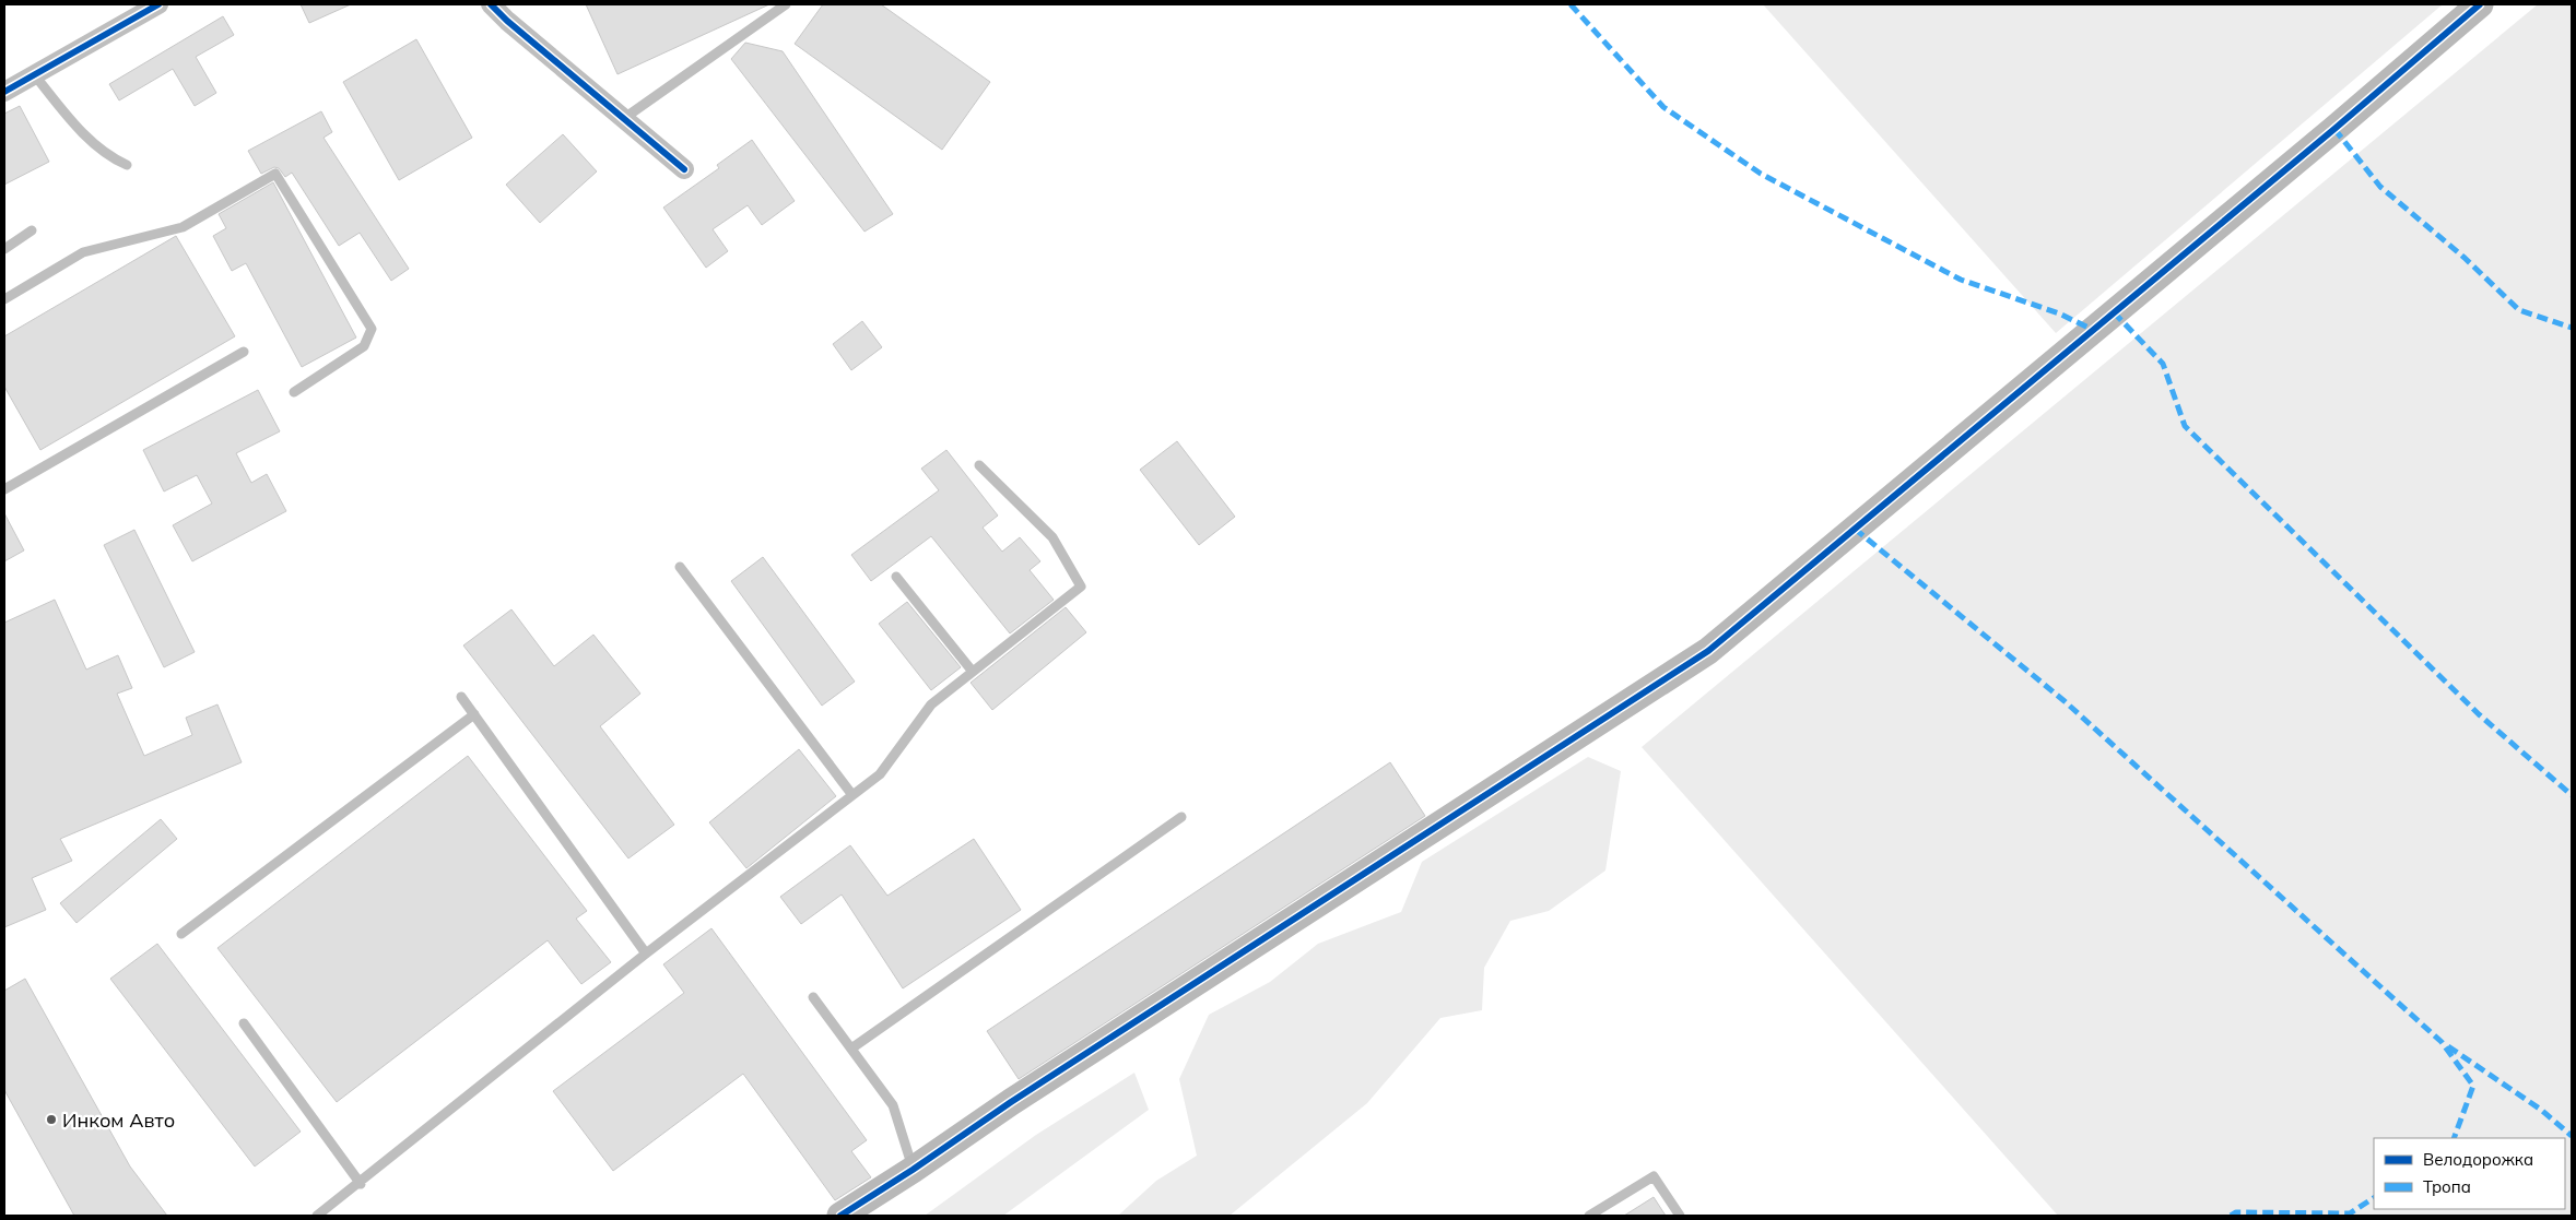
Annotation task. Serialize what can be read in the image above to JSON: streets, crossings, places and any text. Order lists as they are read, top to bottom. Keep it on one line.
{"places":["Инком Авто"],"legend":["Велодорожка","Тропа"]}
